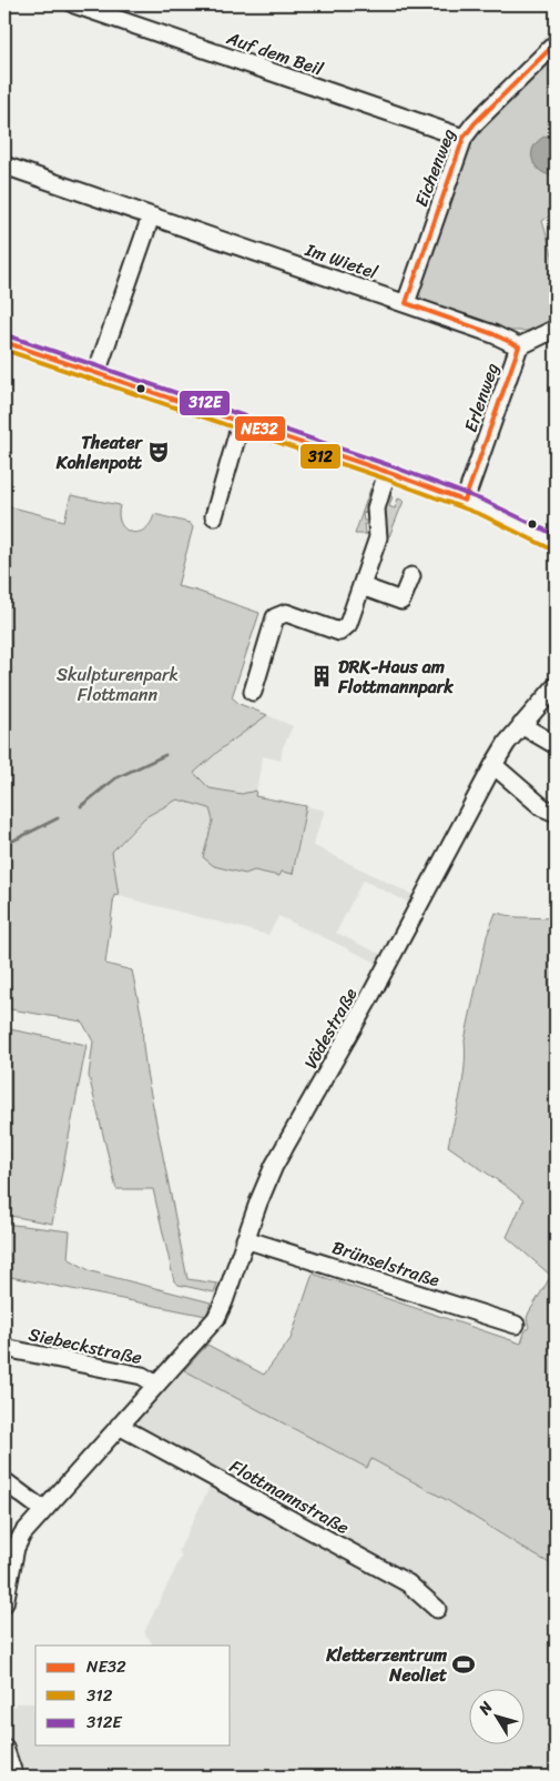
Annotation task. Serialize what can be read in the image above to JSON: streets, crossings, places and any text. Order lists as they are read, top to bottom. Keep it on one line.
{"streets":{"street":["Auf dem Beil","Eichenweg","Im Wietel","Erlenweg","Vödestraße","Brünselstraße","Siebeckstraße","Flottmannstraße"]},"crossings":[["Auf dem Beil","Eichenweg"],["Eichenweg","Im Wietel"],["Im Wietel","Erlenweg"],["Vödestraße","Brünselstraße"],["Vödestraße","Siebeckstraße"]],"parks":["Skulpturenpark Flottmann"],"places":{"theatre":["Theater Kohlenpott"],"building":["DRK-Haus am Flottmannpark"],"sports":["Kletterzentrum Neoliet"]},"lines":["transit line NE32","transit line 312E","transit line 312"],"legend":["NE32","312","312E"],"north":"top left"}
